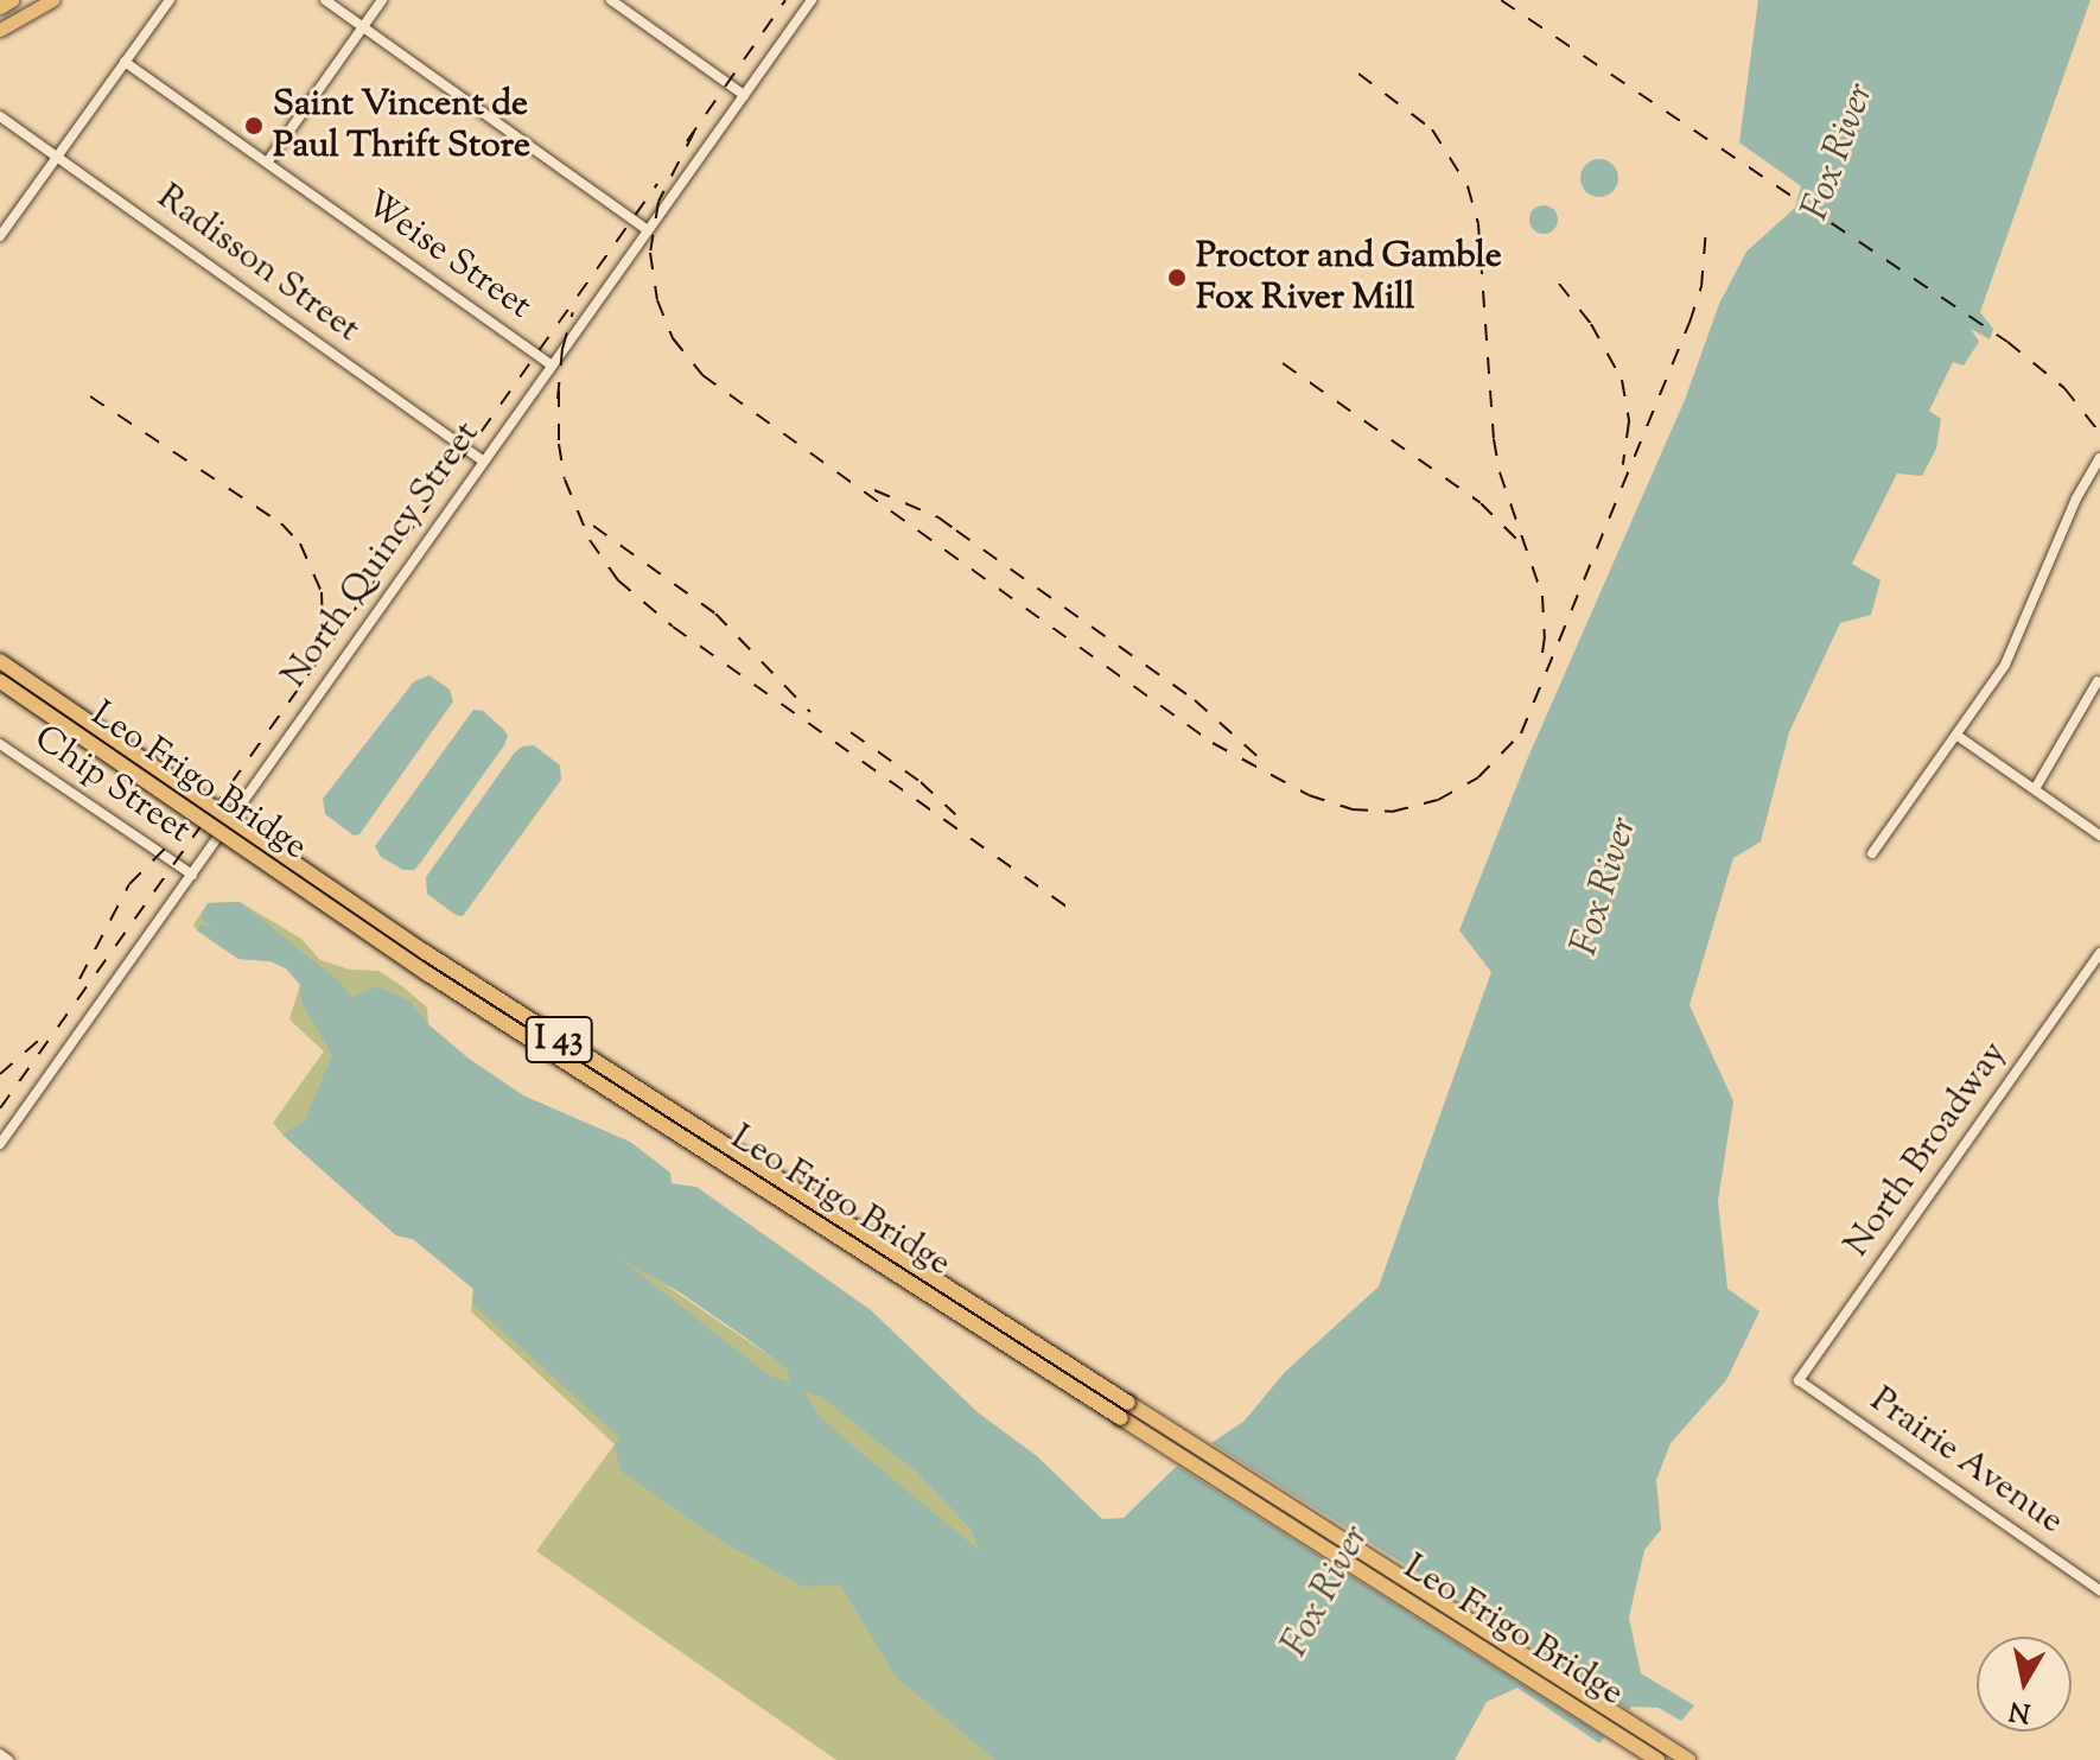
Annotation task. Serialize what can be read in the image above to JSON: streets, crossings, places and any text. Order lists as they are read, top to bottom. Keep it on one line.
{"streets":{"highway":["Leo Frigo Bridge","I 43"],"street":["Weise Street","Radisson Street","North Quincy Street","Chip Street","North Broadway","Prairie Avenue"]},"crossings":[["Weise Street","North Quincy Street"],["Radisson Street","North Quincy Street"],["North Quincy Street","Chip Street"],["North Broadway","Prairie Avenue"]],"water":["Fox River"],"places":["Saint Vincent de Paul Thrift Store","Proctor and Gamble Fox River Mill"],"north":"bottom"}
